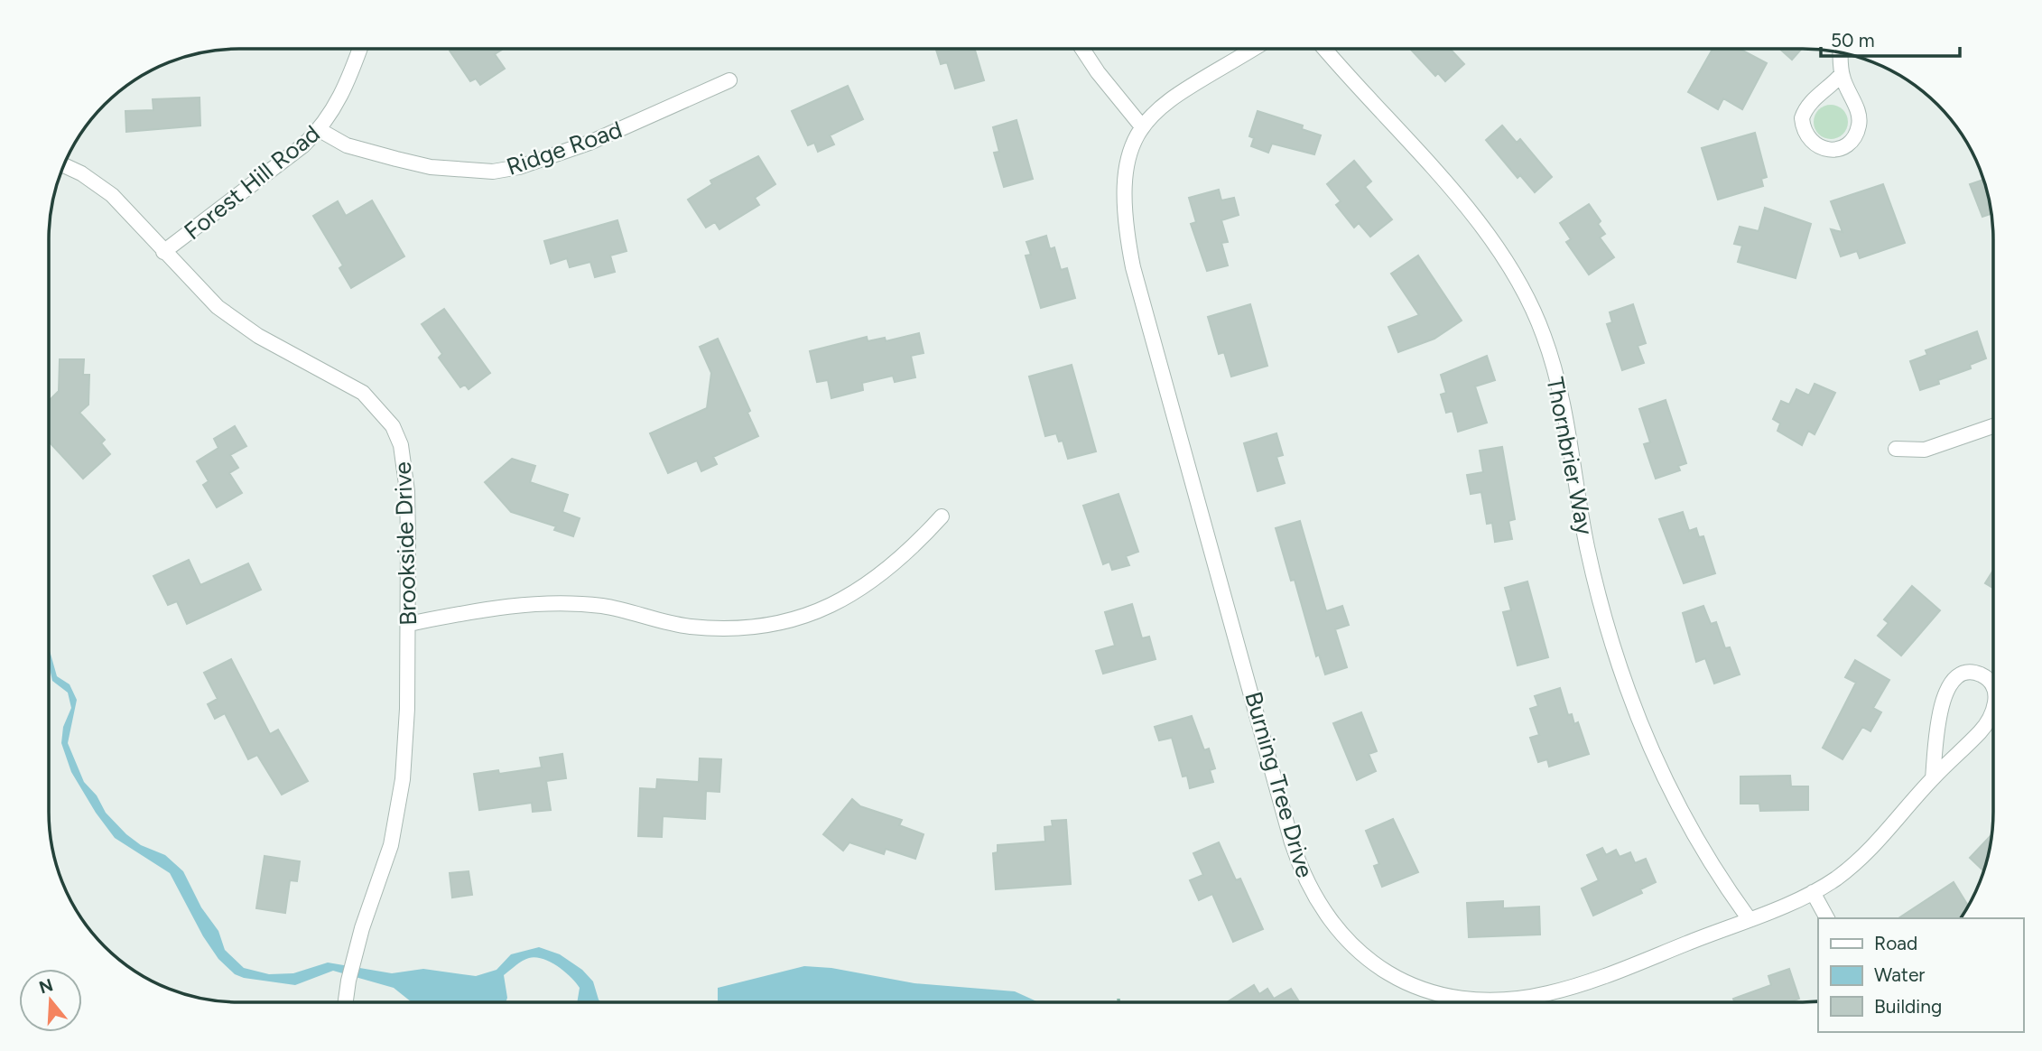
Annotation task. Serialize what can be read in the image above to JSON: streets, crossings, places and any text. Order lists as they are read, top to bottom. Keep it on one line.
{"streets":{"street":["Ridge Road","Forest Hill Road","Thornbrier Way","Brookside Drive","Burning Tree Drive"]},"crossings":[["Ridge Road","Forest Hill Road"],["Forest Hill Road","Brookside Drive"],["Thornbrier Way","Burning Tree Drive"]],"legend":["Road","Water","Building"],"scale_bar":"50 m","north":"top"}
